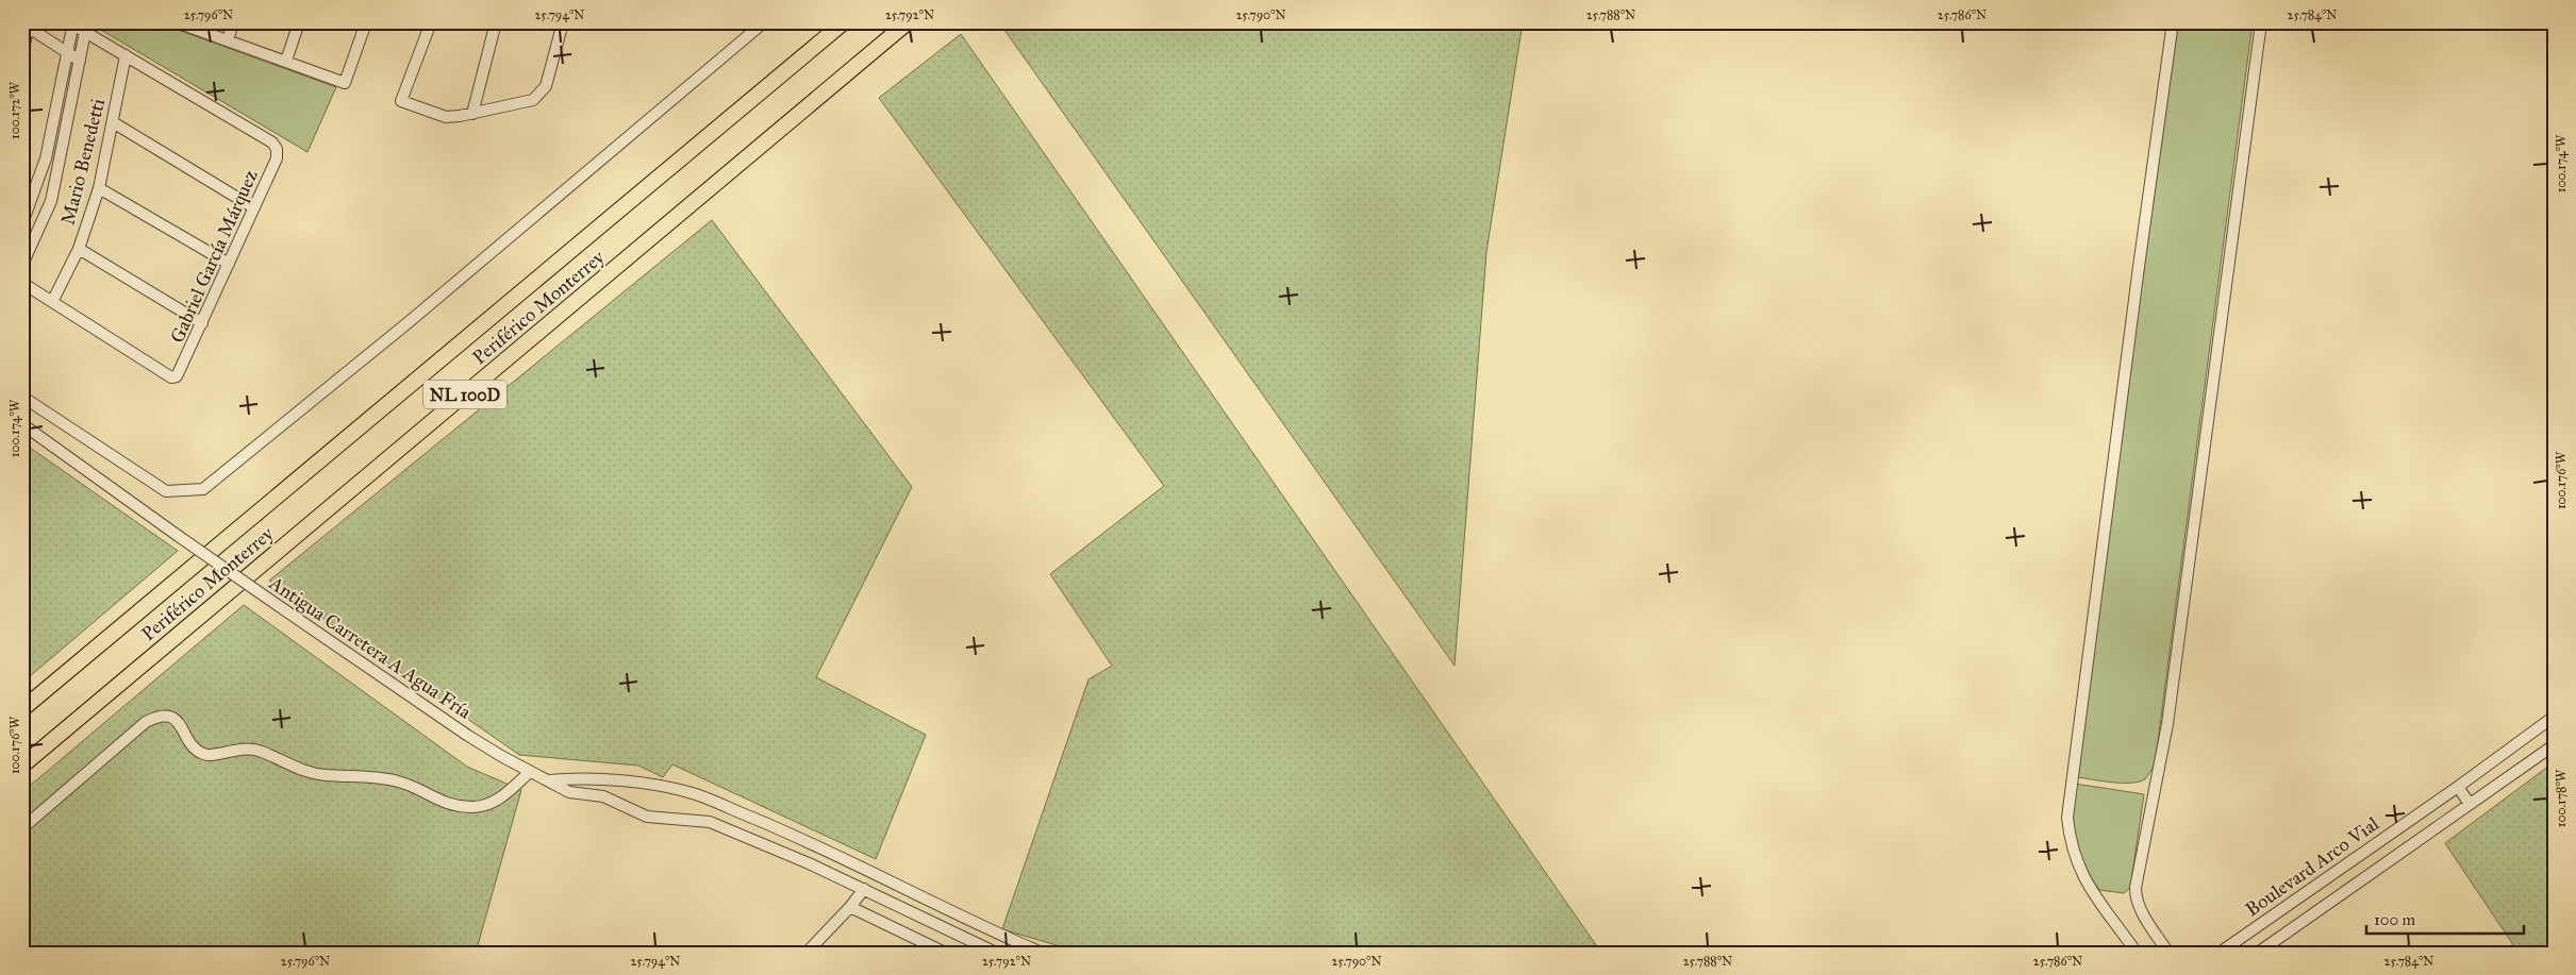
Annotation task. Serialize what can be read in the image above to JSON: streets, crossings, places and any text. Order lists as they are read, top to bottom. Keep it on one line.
{"streets":{"highway":["Periférico Monterrey","NL 100D"],"street":["Mario Benedetti","Gabriel García Márquez","Antigua Carretera A Agua Fría","Boulevard Arco Vial"]},"crossings":[["Mario Benedetti","Gabriel García Márquez"]],"scale_bar":"100 m","coordinates":["25.796°N","25.794°N","25.792°N","25.790°N","25.788°N","25.786°N","25.784°N","100.172°W","100.174°W","100.176°W","100.178°W"]}
